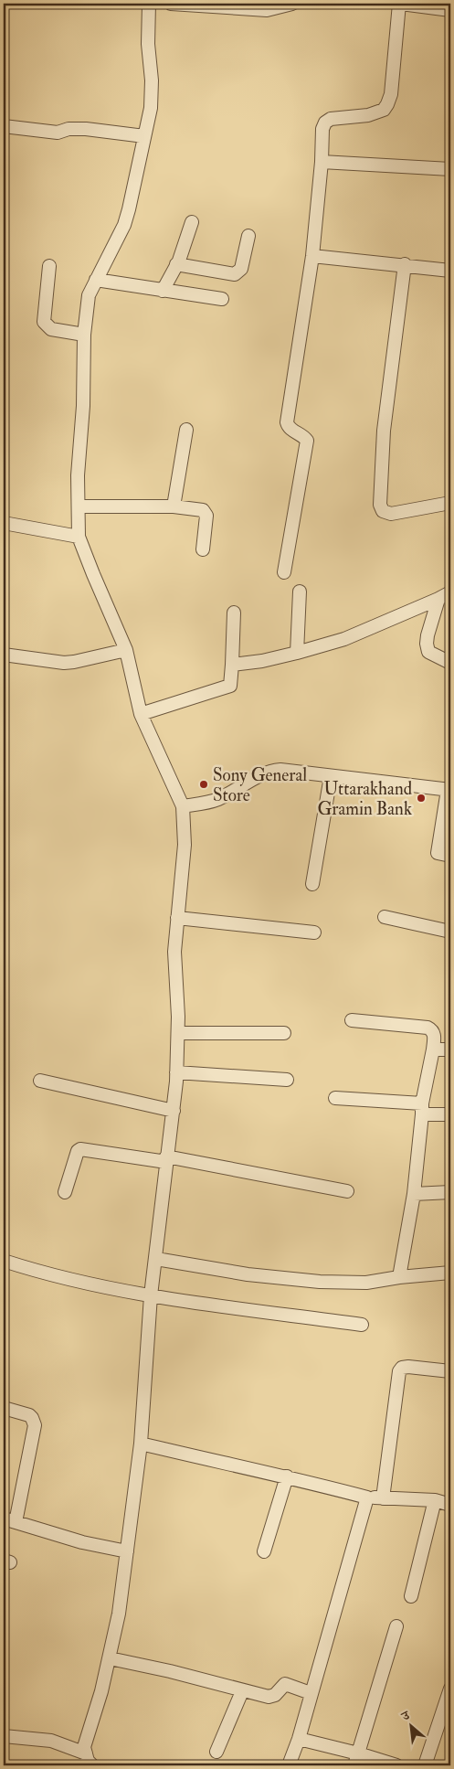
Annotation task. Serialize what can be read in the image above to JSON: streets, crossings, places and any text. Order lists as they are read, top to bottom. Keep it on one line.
{"places":["Sony General Store","Uttarakhand Gramin Bank"],"north":"top left"}
